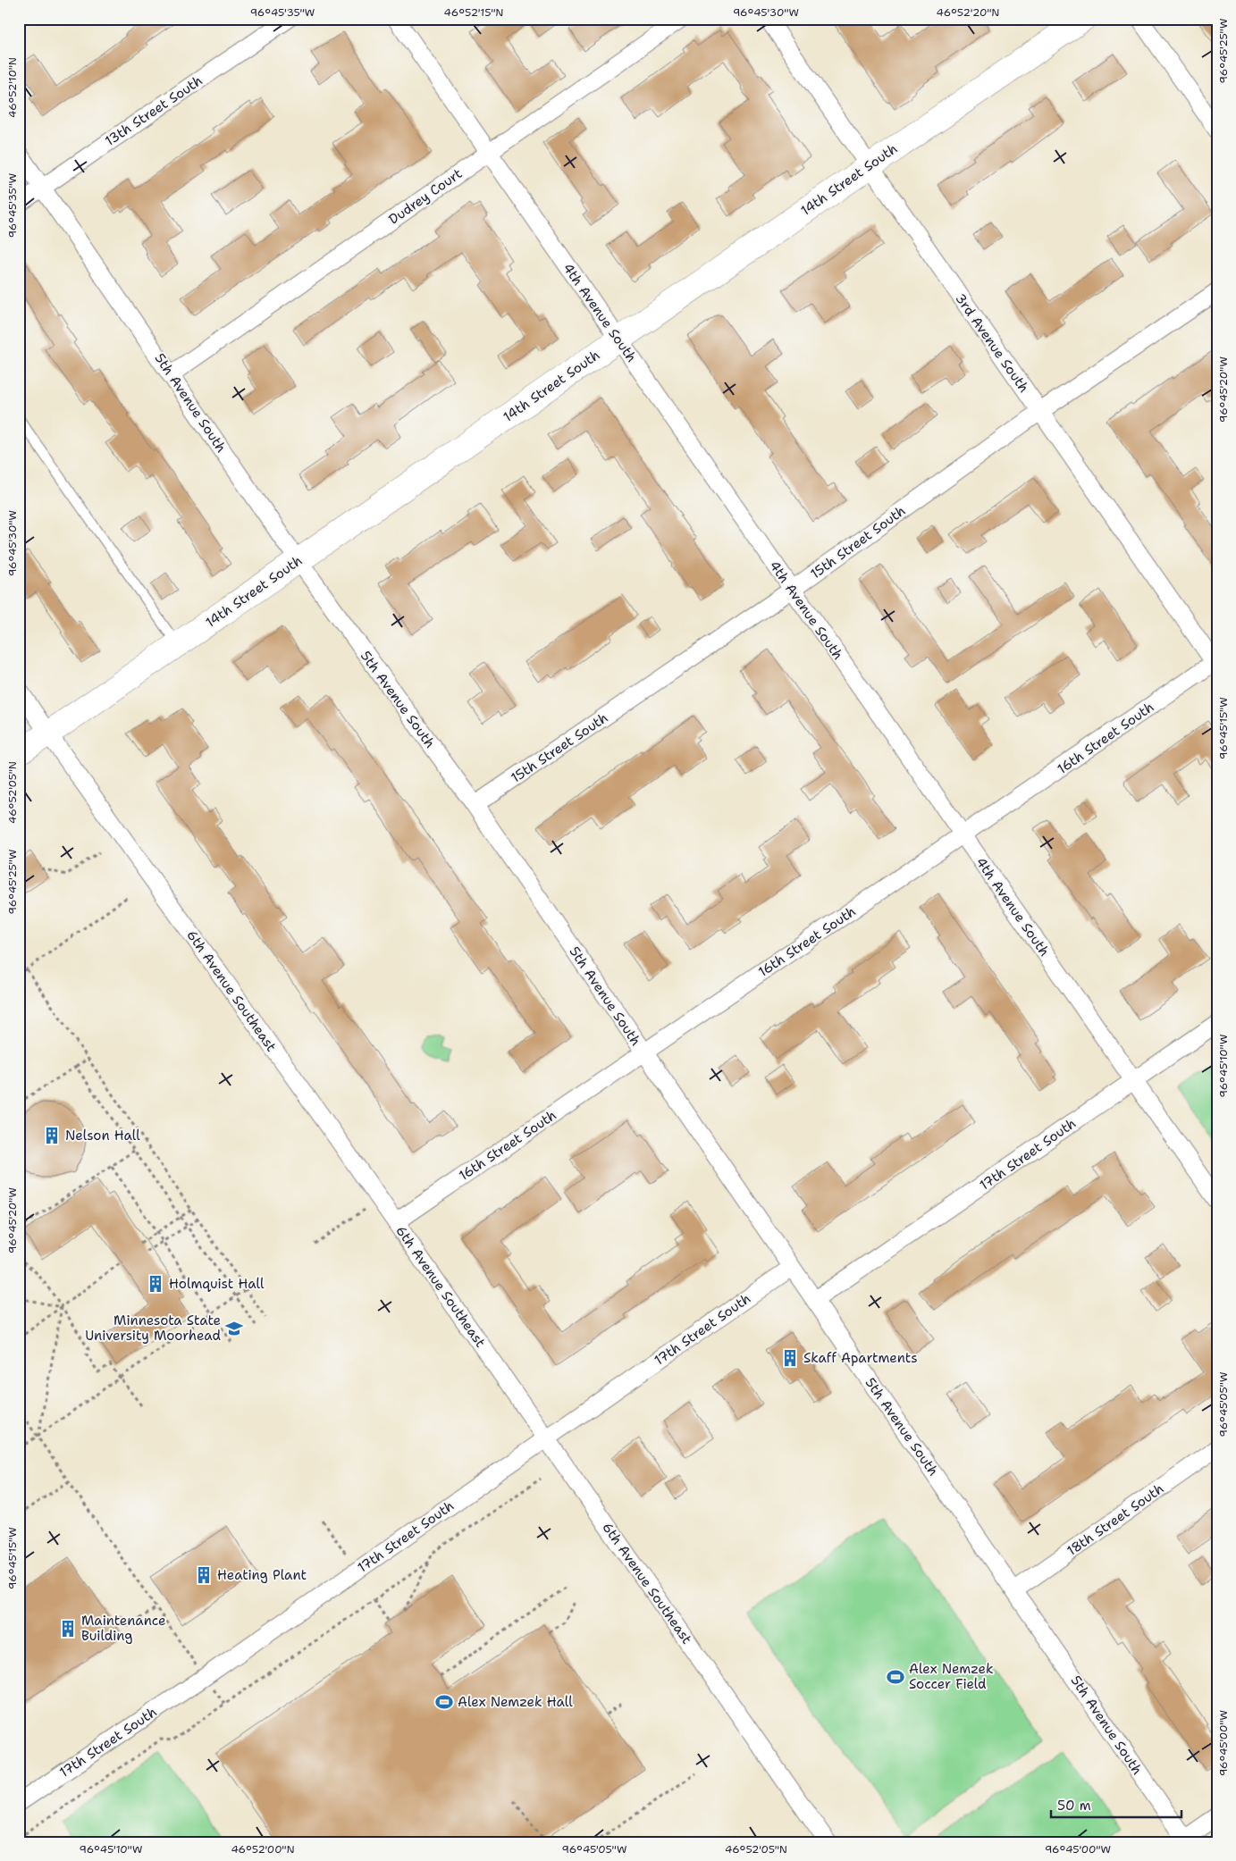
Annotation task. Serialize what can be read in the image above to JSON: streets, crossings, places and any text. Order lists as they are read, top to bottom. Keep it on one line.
{"streets":{"street":["13th Street South","14th Street South","Dudrey Court","4th Avenue South","3rd Avenue South","5th Avenue South","15th Street South","16th Street South","6th Avenue Southeast","17th Street South","18th Street South"]},"crossings":[["13th Street South","5th Avenue South"],["14th Street South","4th Avenue South"],["14th Street South","3rd Avenue South"],["14th Street South","5th Avenue South"],["14th Street South","6th Avenue Southeast"],["Dudrey Court","4th Avenue South"],["Dudrey Court","5th Avenue South"],["4th Avenue South","15th Street South"],["4th Avenue South","16th Street South"],["4th Avenue South","17th Street South"],["3rd Avenue South","15th Street South"],["3rd Avenue South","16th Street South"],["5th Avenue South","15th Street South"],["5th Avenue South","16th Street South"],["5th Avenue South","17th Street South"],["5th Avenue South","18th Street South"],["16th Street South","6th Avenue Southeast"],["6th Avenue Southeast","17th Street South"]],"places":{"building":["Nelson Hall","Holmquist Hall","Skaff Apartments","Heating Plant","Maintenance Building"],"school or university":["Minnesota State University Moorhead"],"sports":["Alex Nemzek Soccer Field","Alex Nemzek Hall"]},"scale_bar":"50 m","coordinates":["96°45'35\"W","46°52'15\"N","96°45'30\"W","46°52'20\"N","96°45'25\"W","46°52'10\"N","96°45'20\"W","96°45'15\"W","46°52'05\"N","96°45'10\"W","96°45'05\"W","96°45'00\"W","46°52'00\"N"]}
